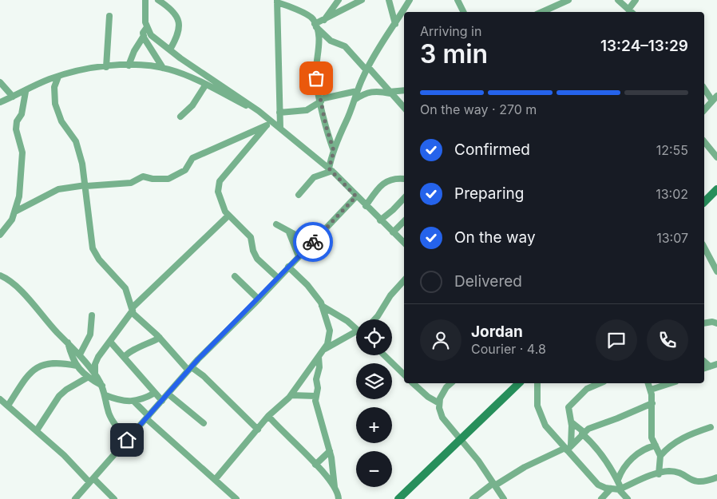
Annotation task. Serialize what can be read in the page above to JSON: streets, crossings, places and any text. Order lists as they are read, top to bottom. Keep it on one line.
{"page":{"heading":["3 min","Arriving in","13:24–13:29"],"panel":["Jordan","Courier · 4.8"],"bar":"On the way · 270 m","list":[["Confirmed","12:55"],["Preparing","13:02"],["On the way","13:07"],"Delivered"],"map_buttons":["+","−"]}}
